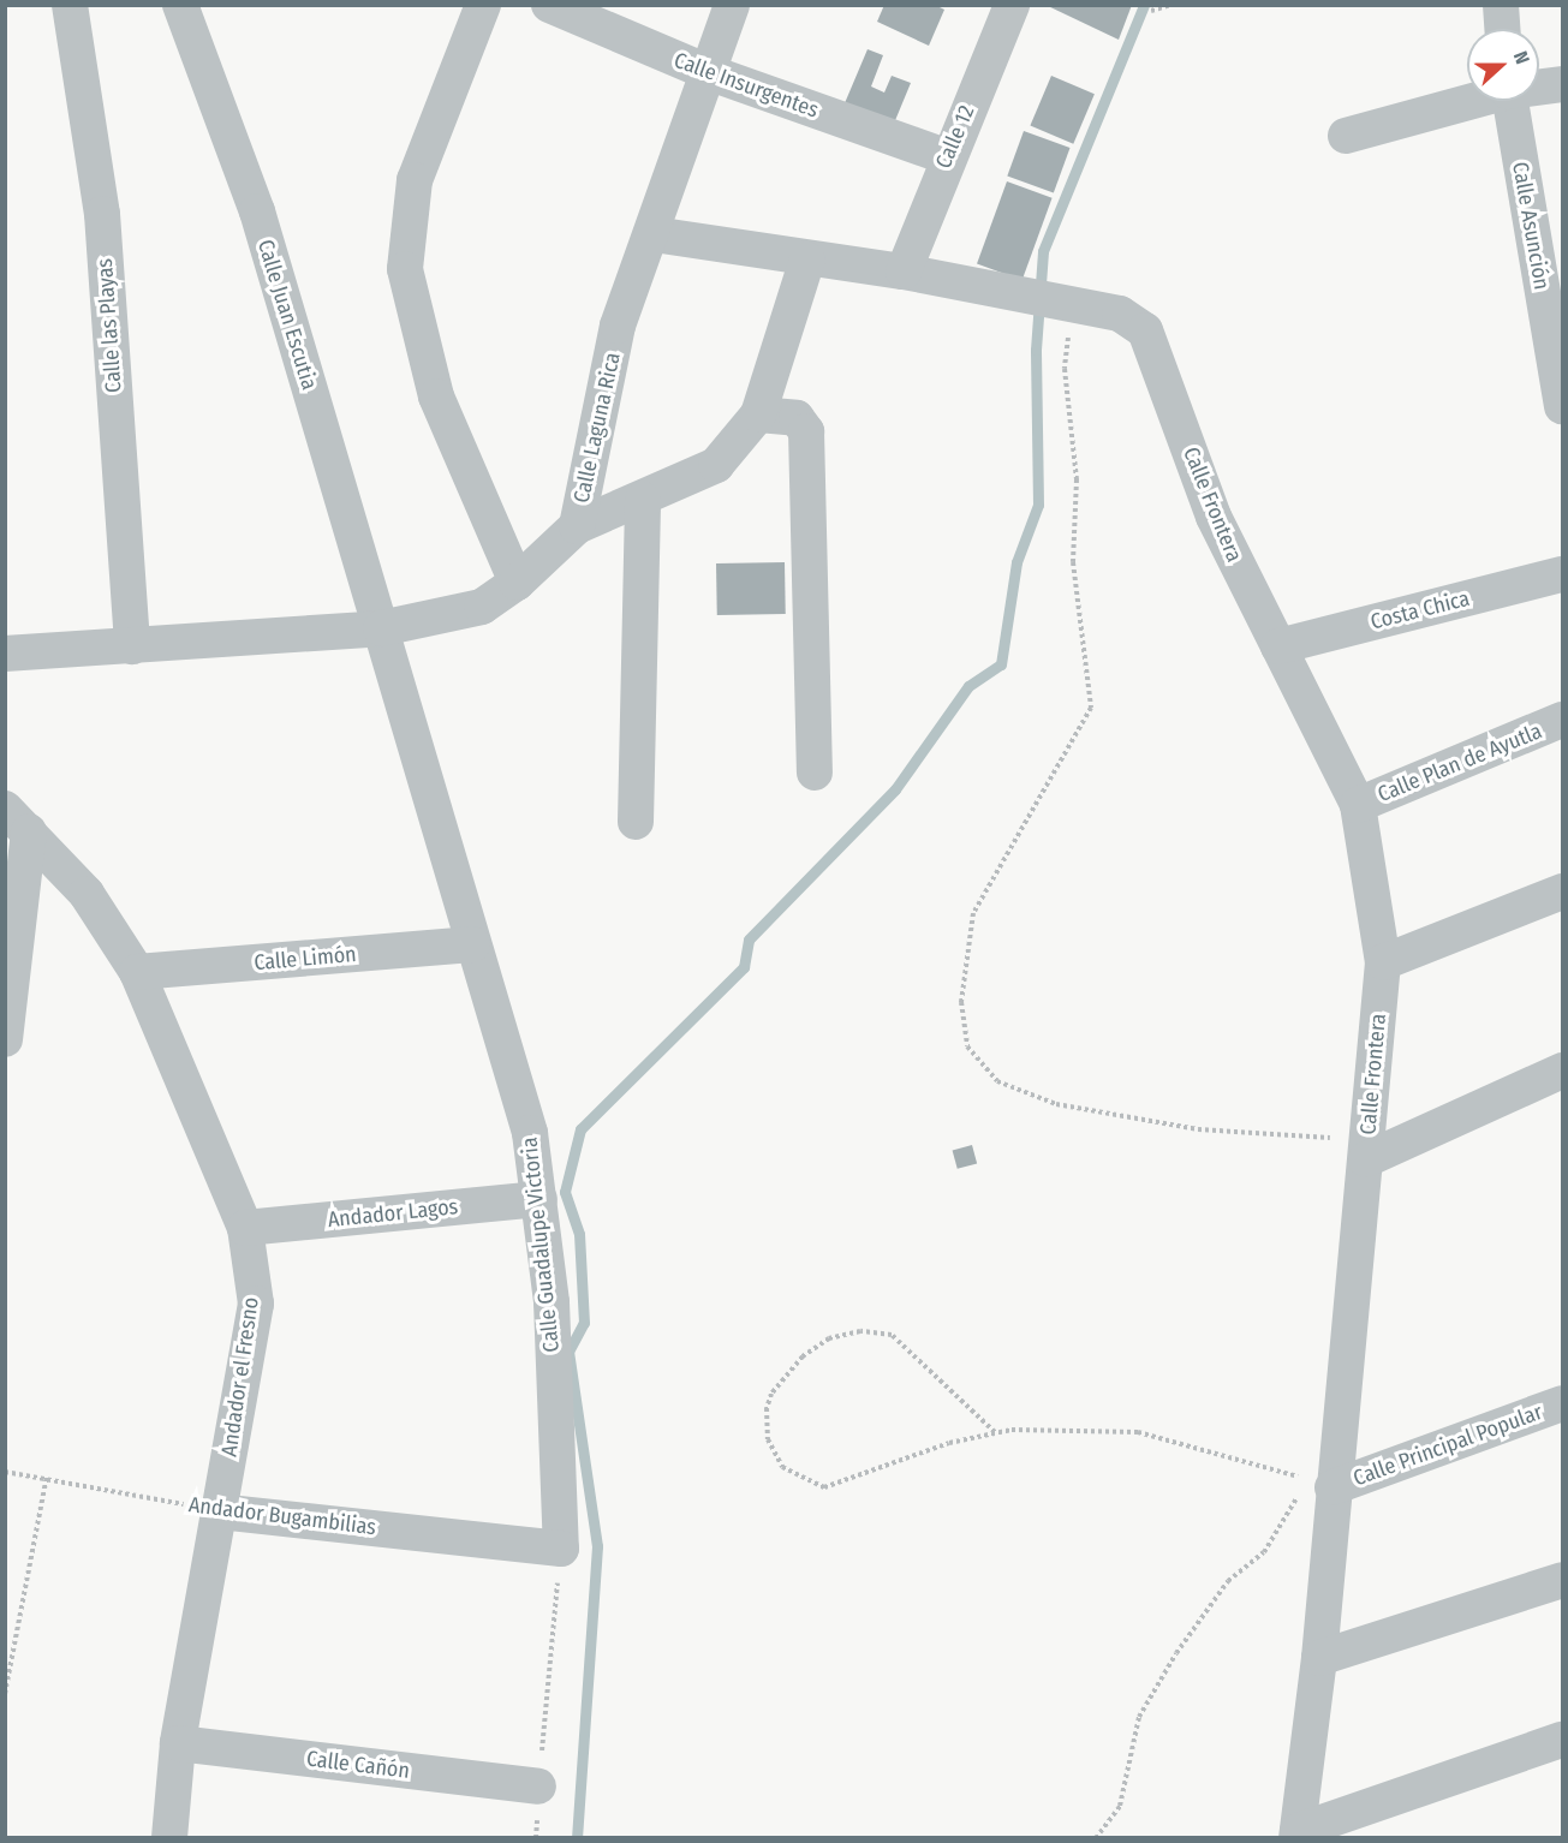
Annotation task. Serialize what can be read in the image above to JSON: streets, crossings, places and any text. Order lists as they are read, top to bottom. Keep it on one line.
{"streets":{"street":["Calle Insurgentes","Calle 12","Calle Asunción","Calle Juan Escutia","Calle las Playas","Calle Laguna Rica","Calle Frontera","Costa Chica","Calle Plan de Ayutla","Calle Limón","Andador Lagos","Calle Guadalupe Victoria","Andador el Fresno","Calle Principal Popular","Andador Bugambilias","Calle Cañón"]},"crossings":[["Calle Insurgentes","Calle 12"],["Calle Insurgentes","Calle Laguna Rica"],["Calle 12","Calle Frontera"],["Calle Juan Escutia","Calle Laguna Rica"],["Calle Juan Escutia","Calle Guadalupe Victoria"],["Calle las Playas","Calle Laguna Rica"],["Calle Laguna Rica","Calle Frontera"],["Calle Laguna Rica","Calle Guadalupe Victoria"],["Calle Frontera","Costa Chica"],["Calle Frontera","Calle Plan de Ayutla"],["Calle Frontera","Calle Principal Popular"],["Calle Limón","Calle Guadalupe Victoria"],["Calle Limón","Andador el Fresno"],["Andador Lagos","Calle Guadalupe Victoria"],["Andador Lagos","Andador el Fresno"],["Calle Guadalupe Victoria","Andador Bugambilias"],["Andador el Fresno","Andador Bugambilias"],["Andador el Fresno","Calle Cañón"]],"north":"right"}
